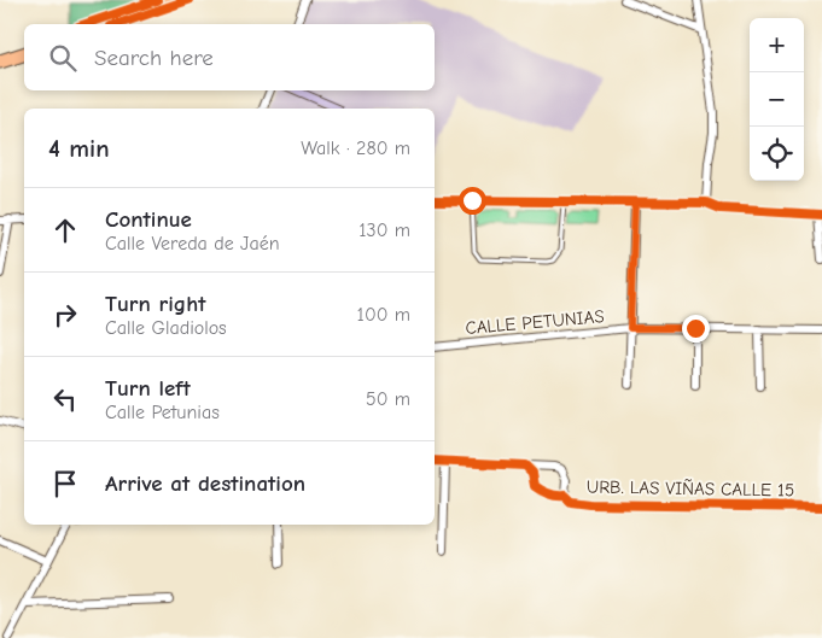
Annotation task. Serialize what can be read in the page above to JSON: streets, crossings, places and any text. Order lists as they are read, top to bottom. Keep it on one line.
{"streets":{"street":["CALLE PETUNIAS","URB. LAS VIÑAS CALLE 15"]},"page":{"map_buttons":["+","−"],"search":"Search here","heading":["4 min","Walk · 280 m"],"list":[["Continue","Calle Vereda de Jaén","130 m"],["Turn right","Calle Gladiolos","100 m"],["Turn left","Calle Petunias","50 m"],"Arrive at destination"]}}
